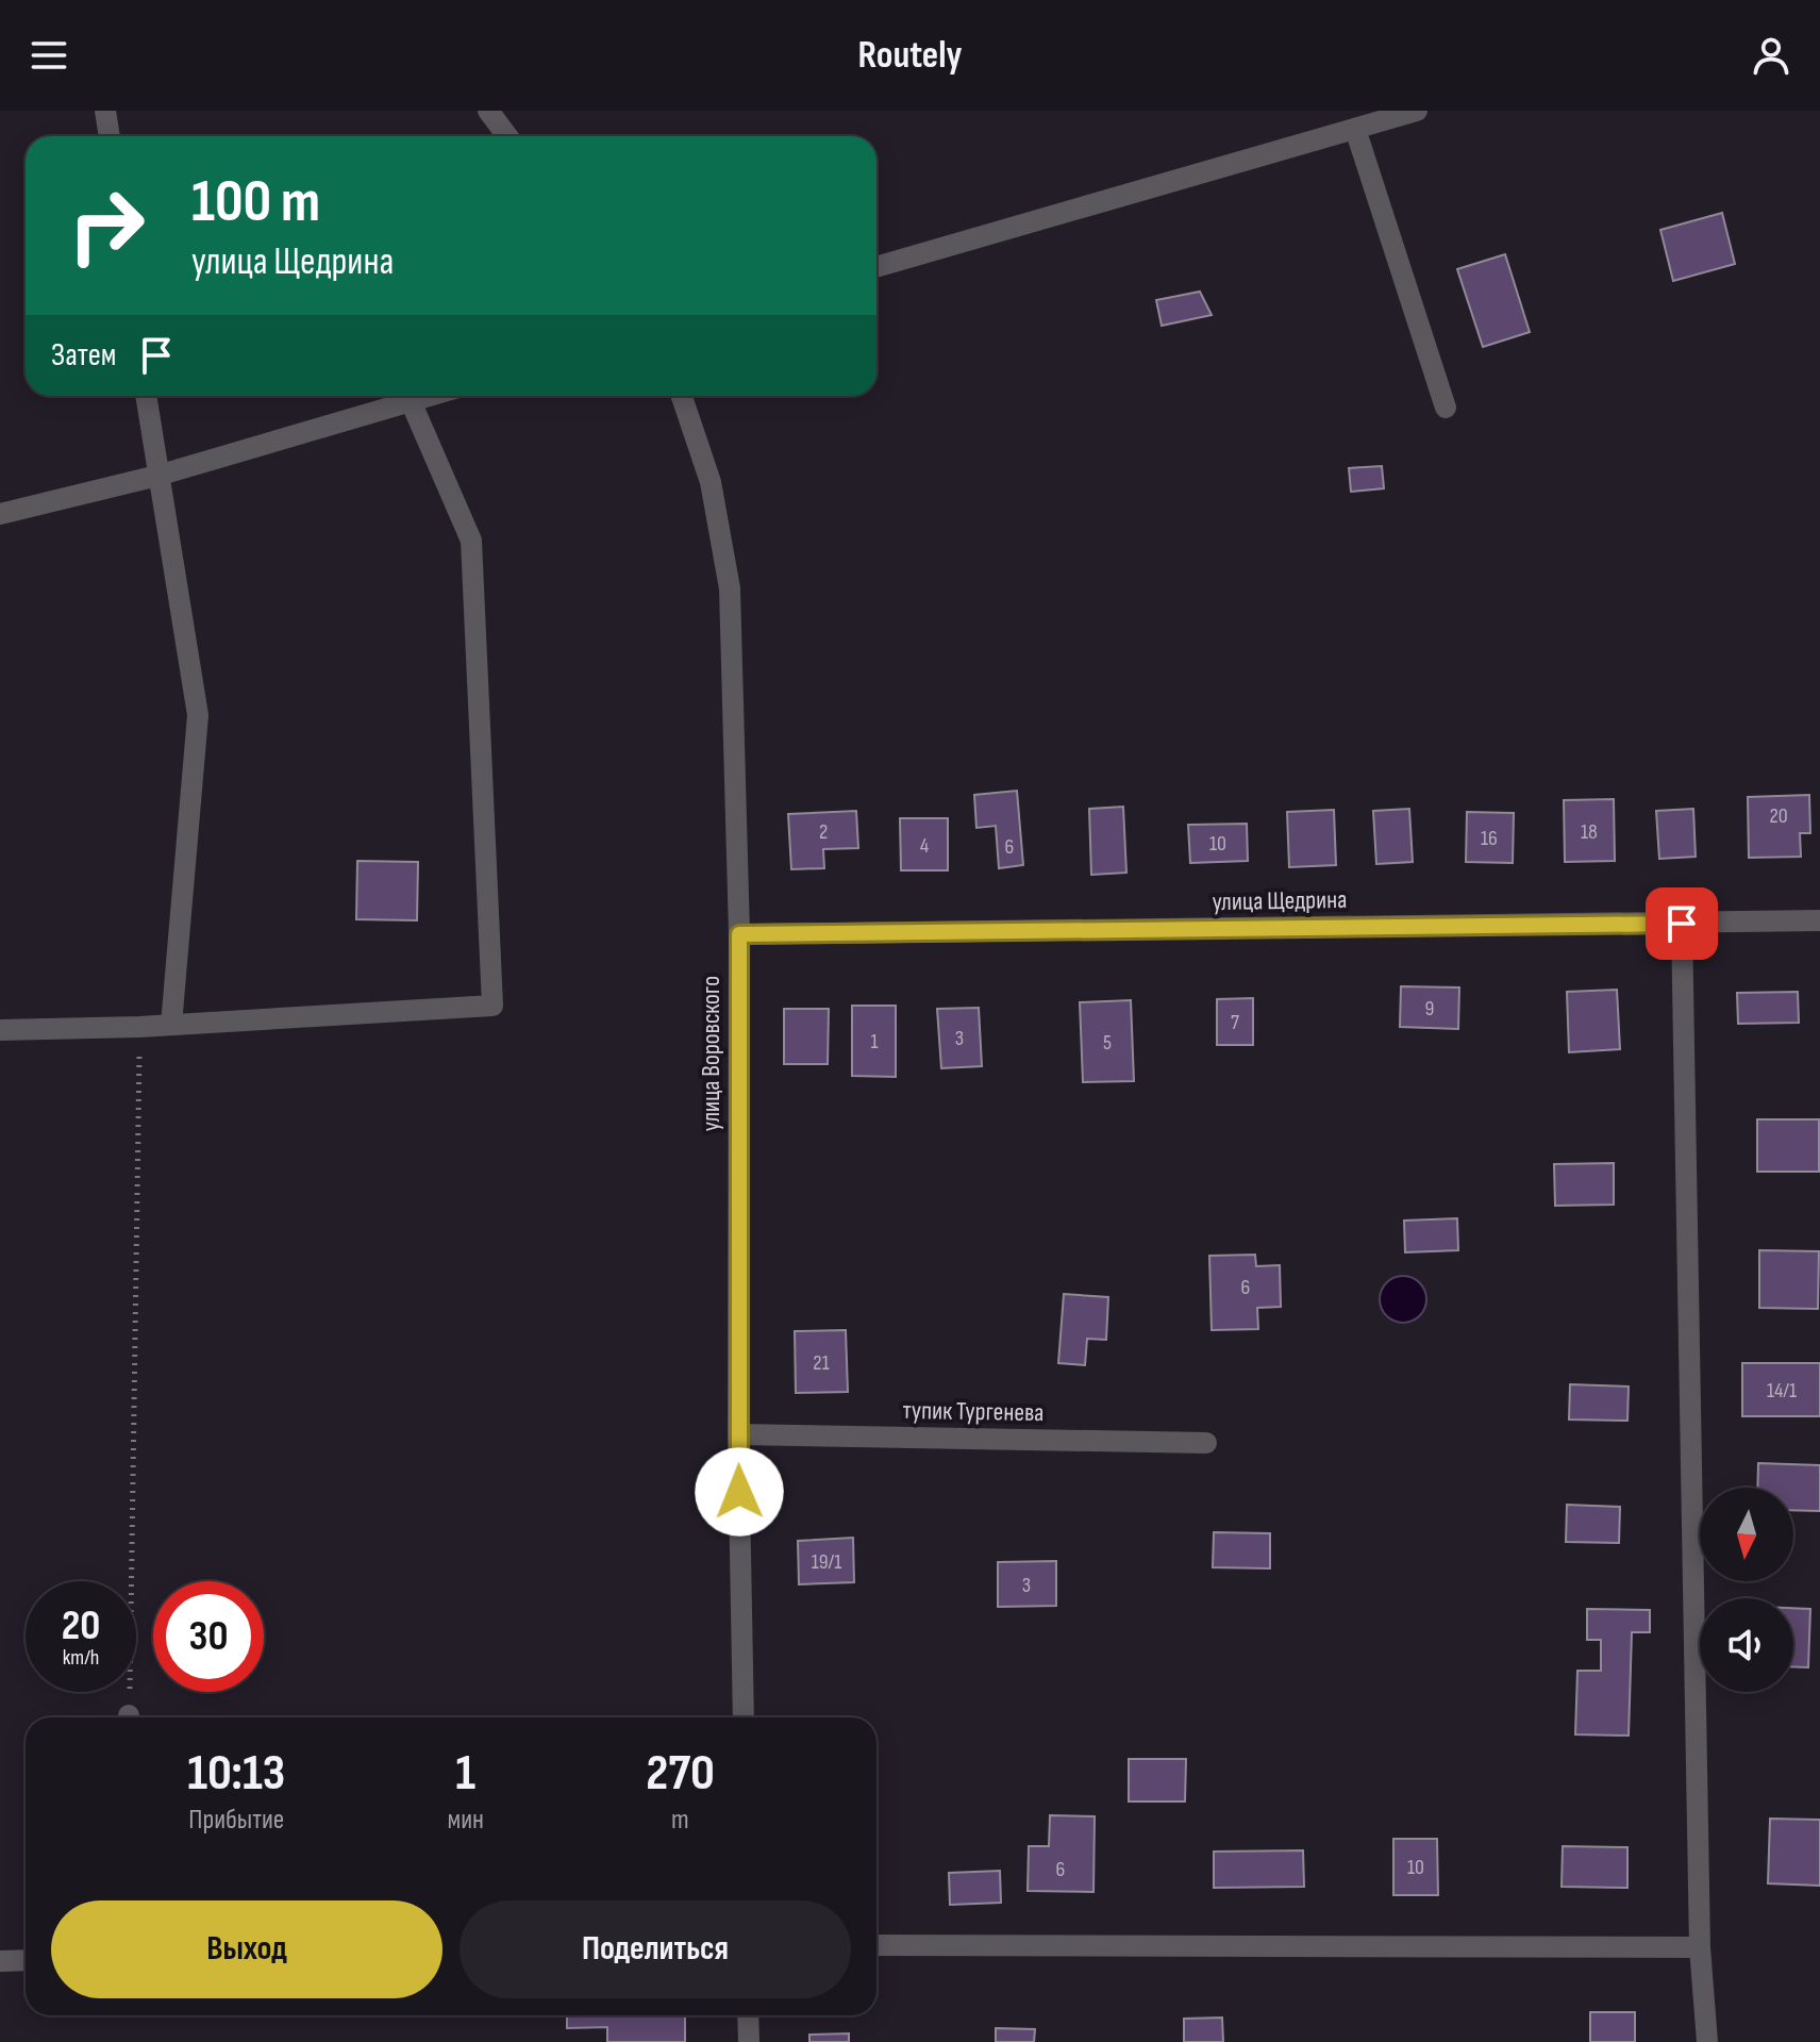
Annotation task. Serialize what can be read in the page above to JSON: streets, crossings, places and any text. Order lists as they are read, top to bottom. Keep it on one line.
{"streets":{"street":["улица Щедрина","улица Воровского","тупик Тургенева"]},"crossings":[["улица Щедрина","улица Воровского"],["улица Воровского","тупик Тургенева"]],"house_numbers":["20","2","18","16","10","4","6","9","7","3","1","5","6","21","14/1","19/1","3","10","6"],"north":"bottom","page":{"header":"Routely","turn":["100 m","улица Щедрина"],"then":"Затем","speed":"20 km/h","limit":"30","eta":["10:13","Прибытие","1","мин","270","m"],"buttons":["Выход","Поделиться"]}}
